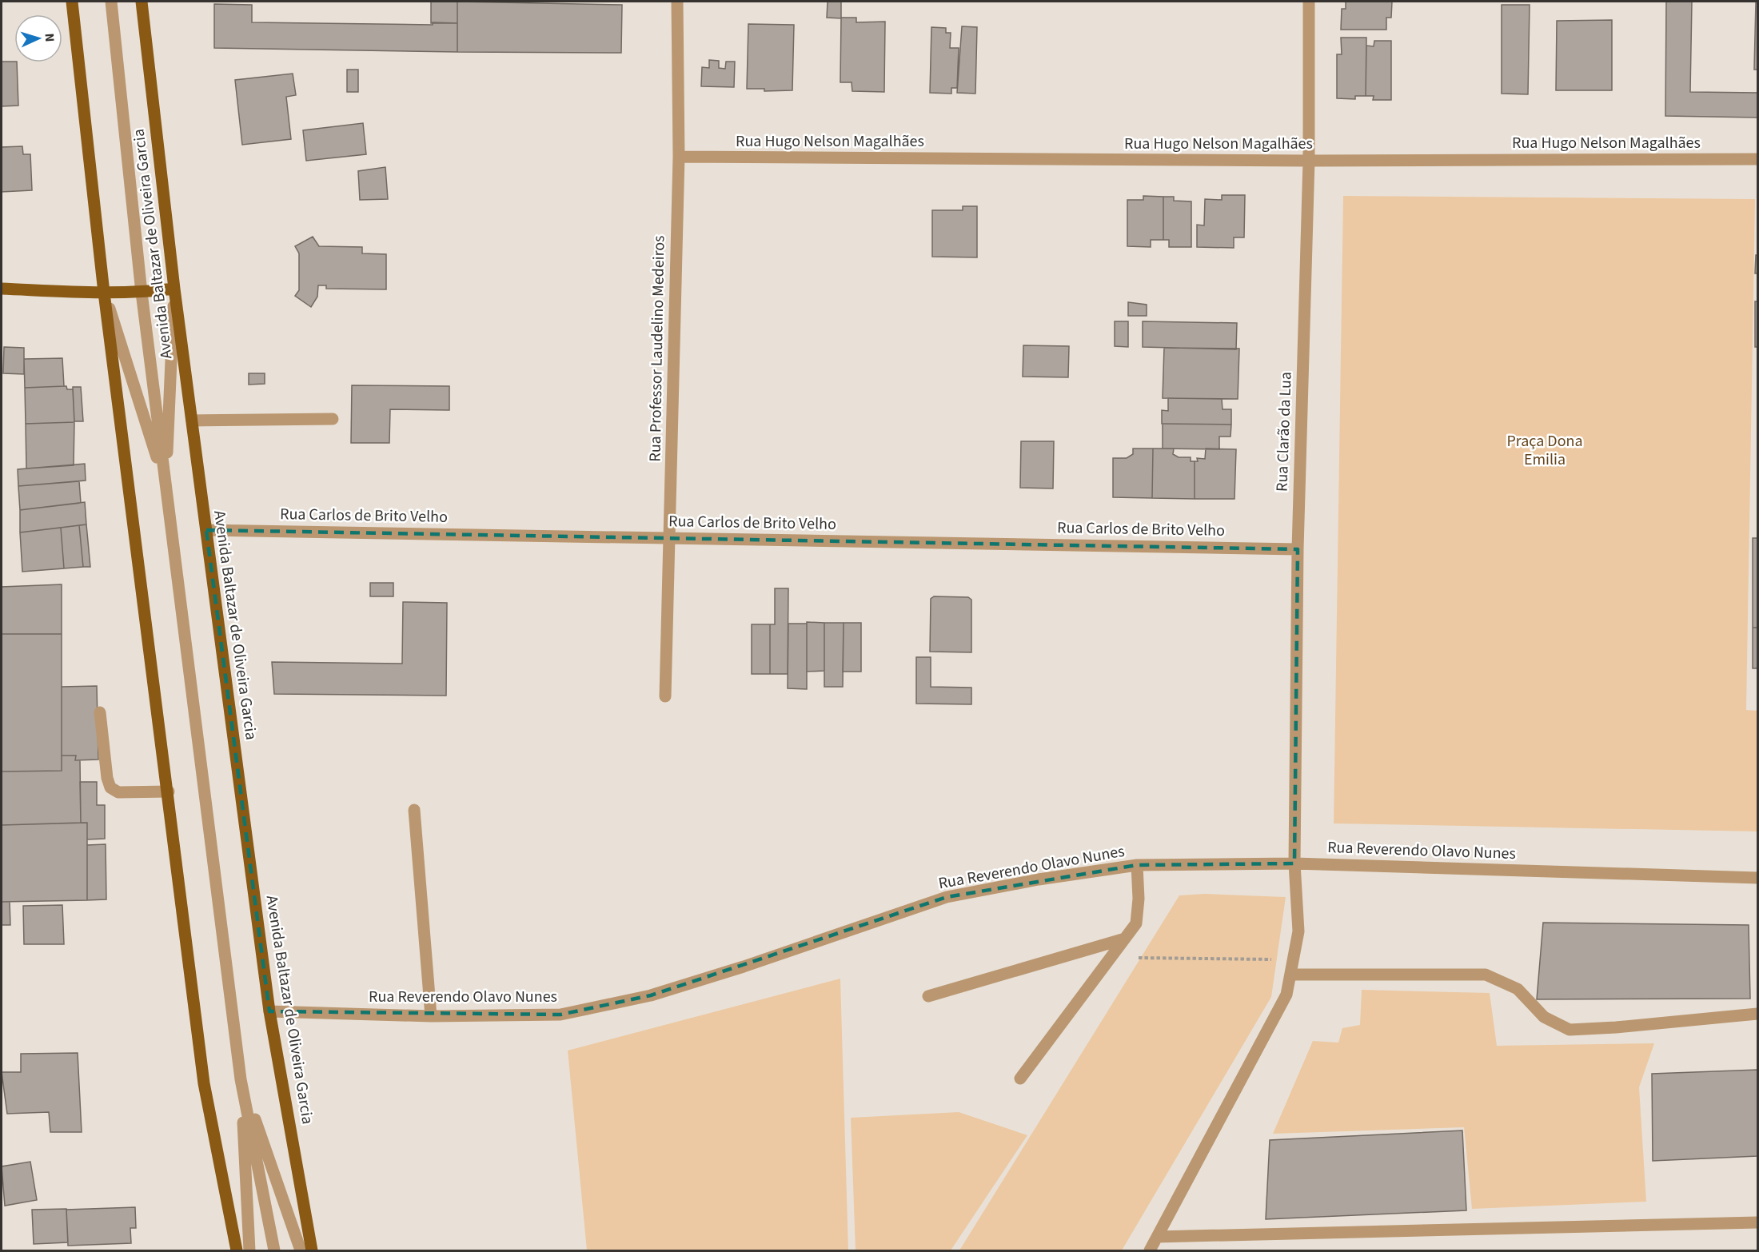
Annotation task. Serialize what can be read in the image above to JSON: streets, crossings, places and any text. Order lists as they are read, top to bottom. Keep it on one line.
{"streets":{"main road":["Avenida Baltazar de Oliveira Garcia"],"street":["Rua Hugo Nelson Magalhães","Rua Professor Laudelino Medeiros","Rua Clarão da Lua","Rua Carlos de Brito Velho","Rua Reverendo Olavo Nunes"]},"crossings":[["Rua Hugo Nelson Magalhães","Rua Professor Laudelino Medeiros"],["Rua Hugo Nelson Magalhães","Rua Clarão da Lua"],["Avenida Baltazar de Oliveira Garcia","Rua Carlos de Brito Velho"],["Avenida Baltazar de Oliveira Garcia","Rua Reverendo Olavo Nunes"],["Rua Professor Laudelino Medeiros","Rua Carlos de Brito Velho"],["Rua Clarão da Lua","Rua Carlos de Brito Velho"],["Rua Clarão da Lua","Rua Reverendo Olavo Nunes"]],"parks":["Praça Dona Emilia"],"north":"right"}
